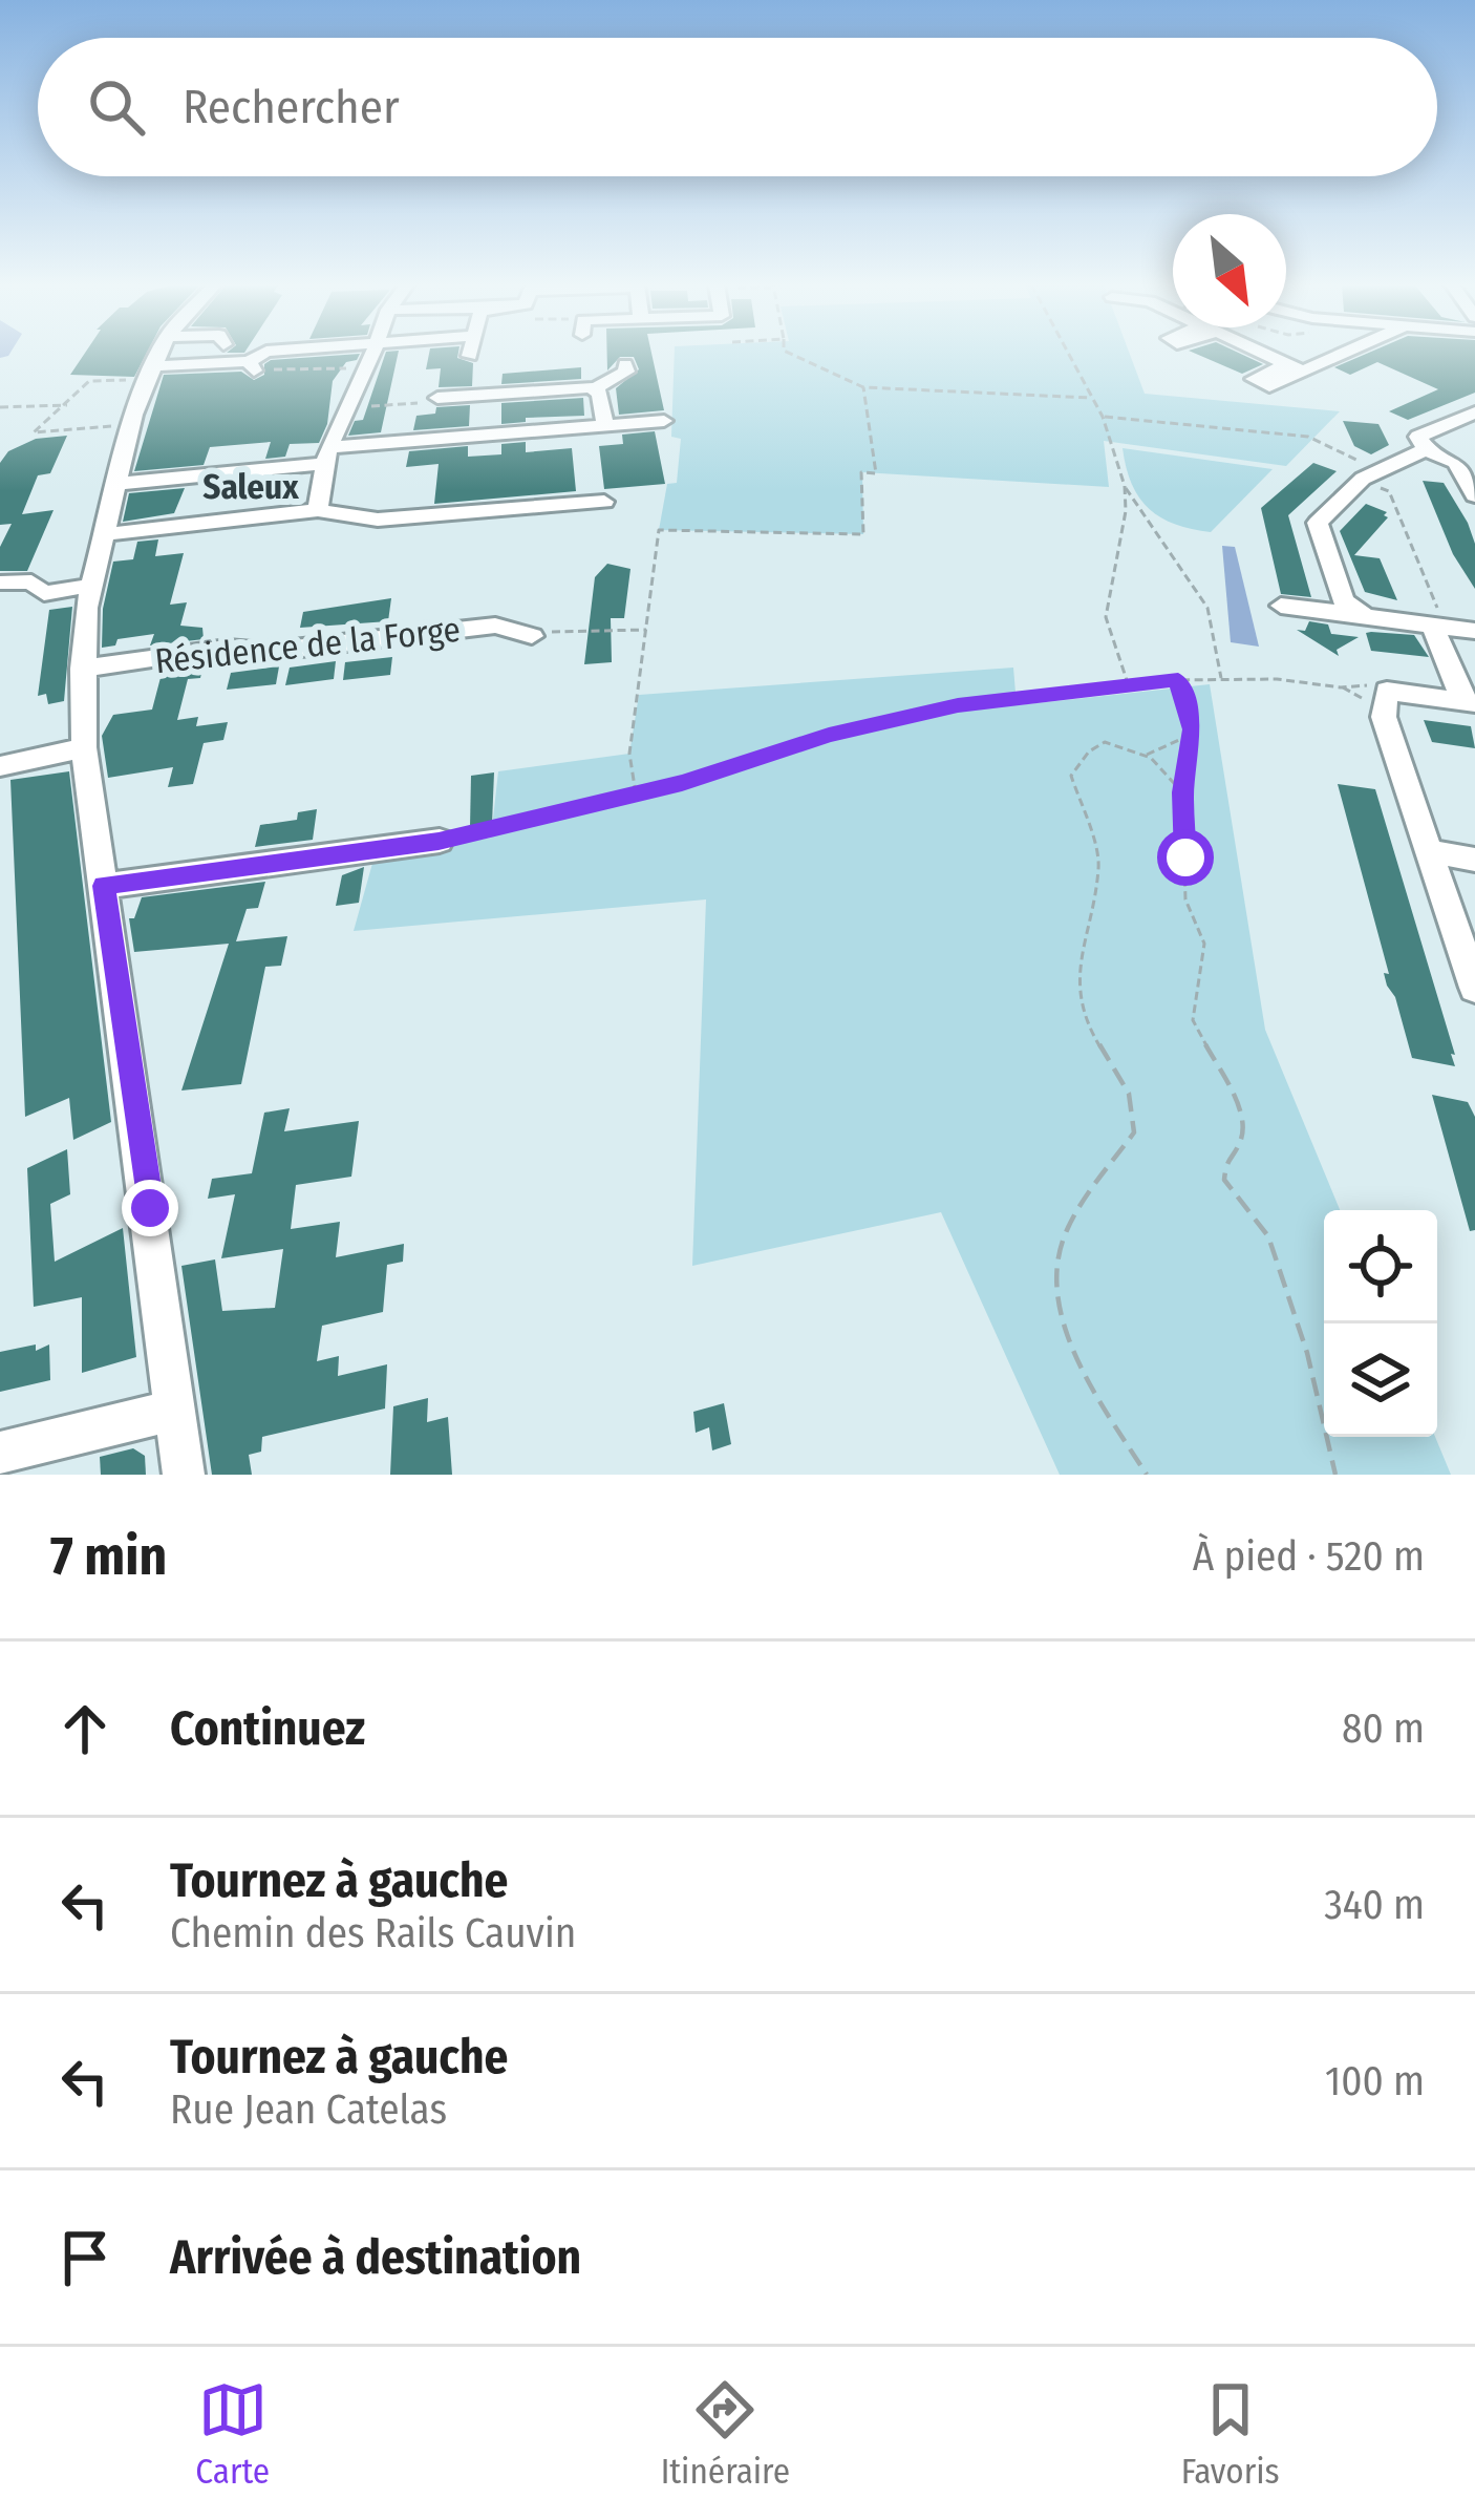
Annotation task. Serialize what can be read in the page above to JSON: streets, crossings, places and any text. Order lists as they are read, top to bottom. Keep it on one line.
{"streets":{"street":["Résidence de la Forge"]},"districts":["Saleux"],"north":"bottom right","page":{"search":"Rechercher","heading":["7 min","À pied · 520 m"],"list":[["Continuez","80 m"],["Tournez à gauche","Chemin des Rails Cauvin","340 m"],["Tournez à gauche","Rue Jean Catelas","100 m"],"Arrivée à destination"],"nav":["Carte","Itinéraire","Favoris"]}}
